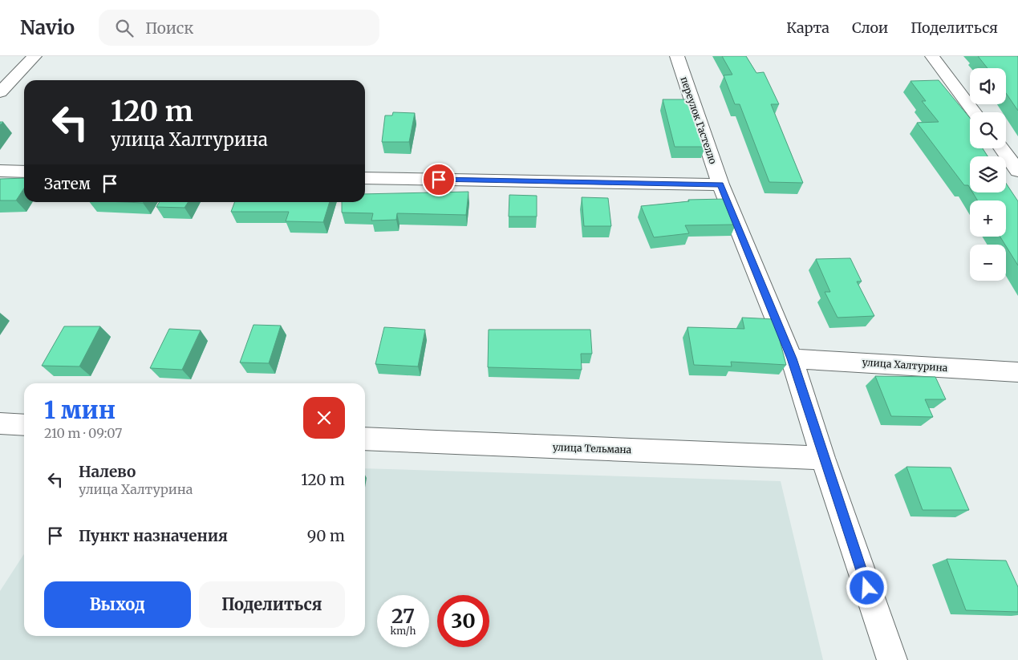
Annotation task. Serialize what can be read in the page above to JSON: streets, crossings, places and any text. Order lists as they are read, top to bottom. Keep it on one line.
{"streets":{"street":["переулок Гастелло","улица Халтурина","улица Тельмана"]},"crossings":[["переулок Гастелло","улица Халтурина"],["переулок Гастелло","улица Тельмана"]],"page":{"header":"Navio","search":"Поиск","nav":["Карта","Слои","Поделиться"],"map_buttons":["+","−"],"turn":["120 m","улица Халтурина"],"then":"Затем","heading":["1 мин","210 m · 09:07"],"list":[{"name":"Налево","note":"улица Халтурина","value":"120 m"},{"name":"Пункт назначения","value":"90 m"}],"buttons":["Выход","Поделиться"],"speed":"27 km/h","limit":"30"}}
